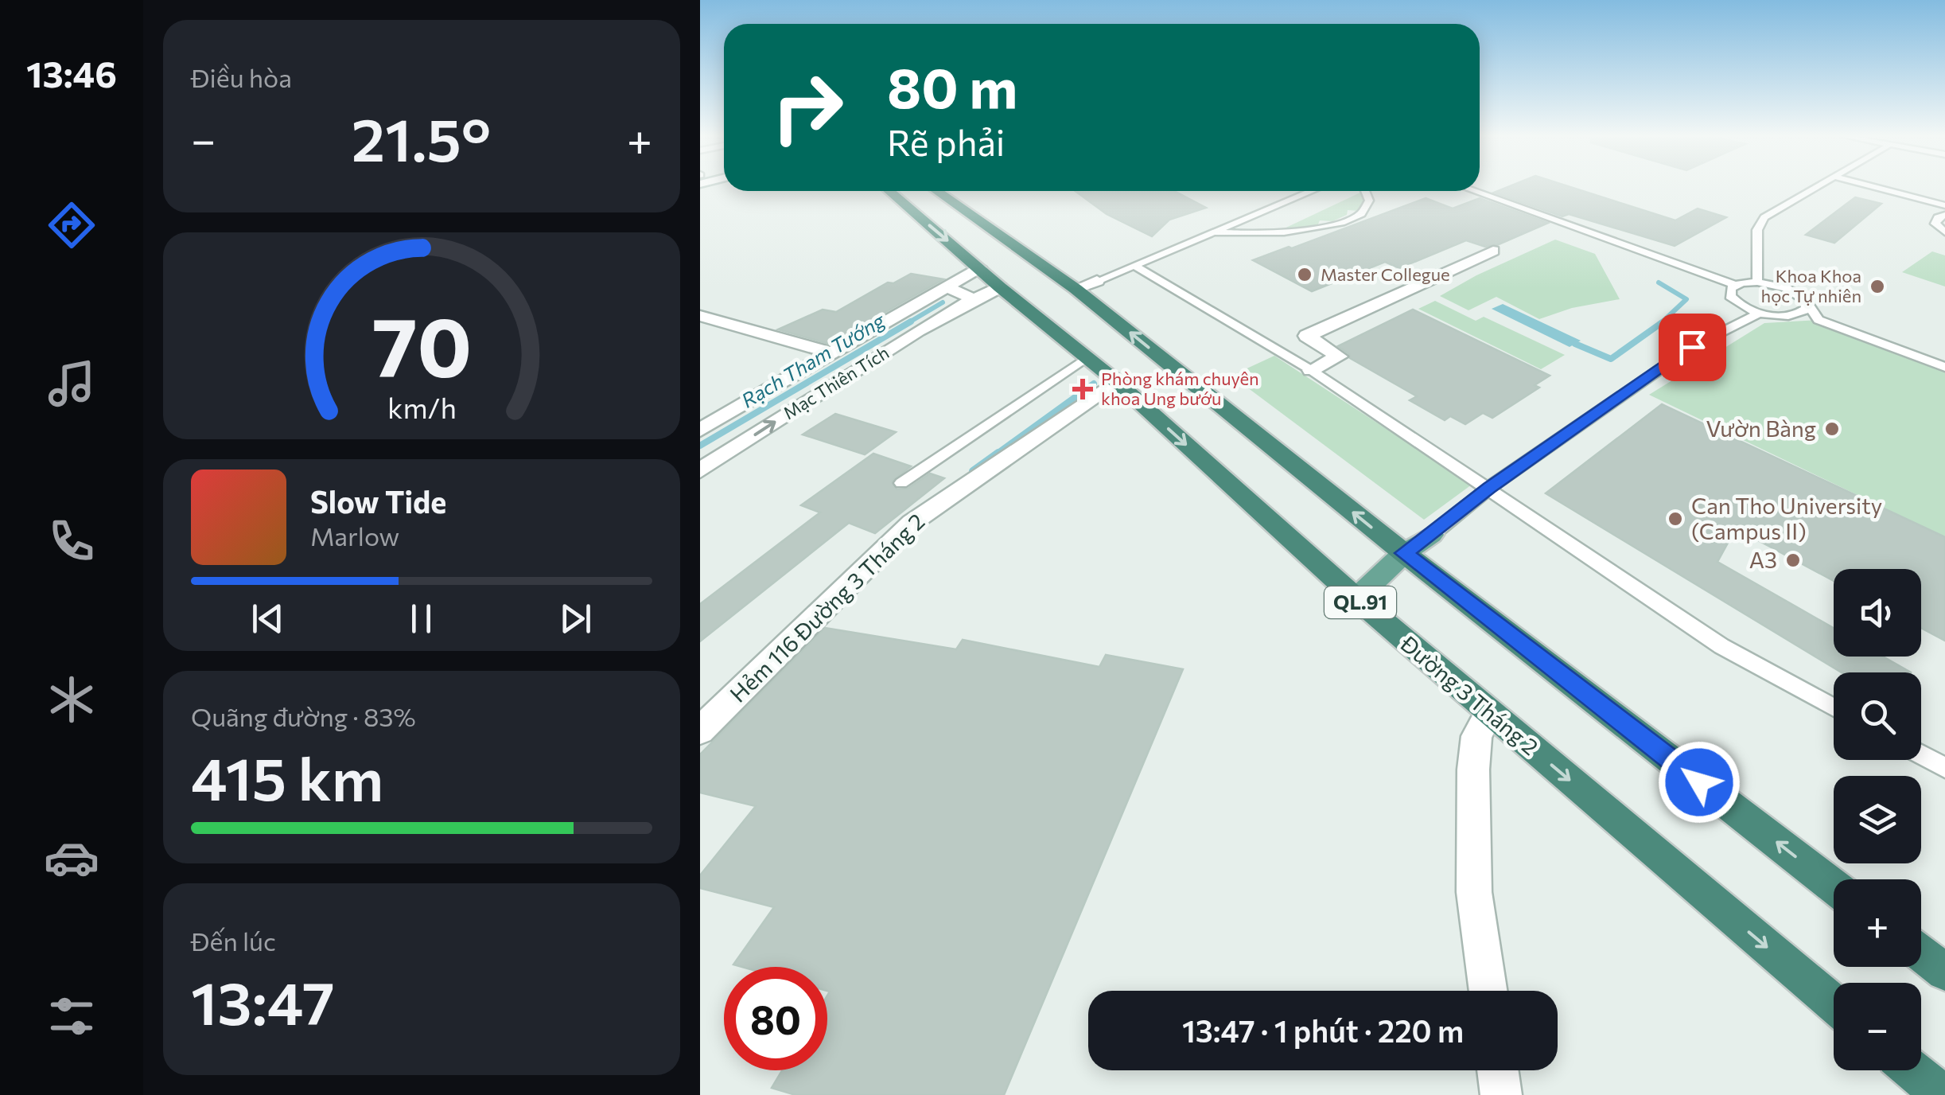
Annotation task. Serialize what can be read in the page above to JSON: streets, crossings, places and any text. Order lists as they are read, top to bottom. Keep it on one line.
{"streets":{"highway":["QL.91","Đường 3 Tháng 2"],"street":["Mạc Thiên Tích","Hẻm 116 Đường 3 Tháng 2"]},"crossings":[["Mạc Thiên Tích","Đường 3 Tháng 2"],["Hẻm 116 Đường 3 Tháng 2","Đường 3 Tháng 2"]],"water":["Rạch Tham Tướng"],"places":{"other":["Master Collegue","Khoa Khoa học Tự nhiên","Vườn Bàng","Can Tho University (Campus II)","A3"],"health":["Phòng khám chuyên khoa Ung bướu"]},"page":{"tabs":"13:46","tile":["Điều hòa",["Quãng đường · 83%","415 km"],["Đến lúc","13:47"]],"turn":["80 m","Rẽ phải"],"heat":["−","21.5°","+"],"song":["Slow Tide","Marlow"],"map_buttons":["+","−"],"limit":"80","trip":"13:47 · 1 phút · 220 m","gauge":["70","km/h"]}}
